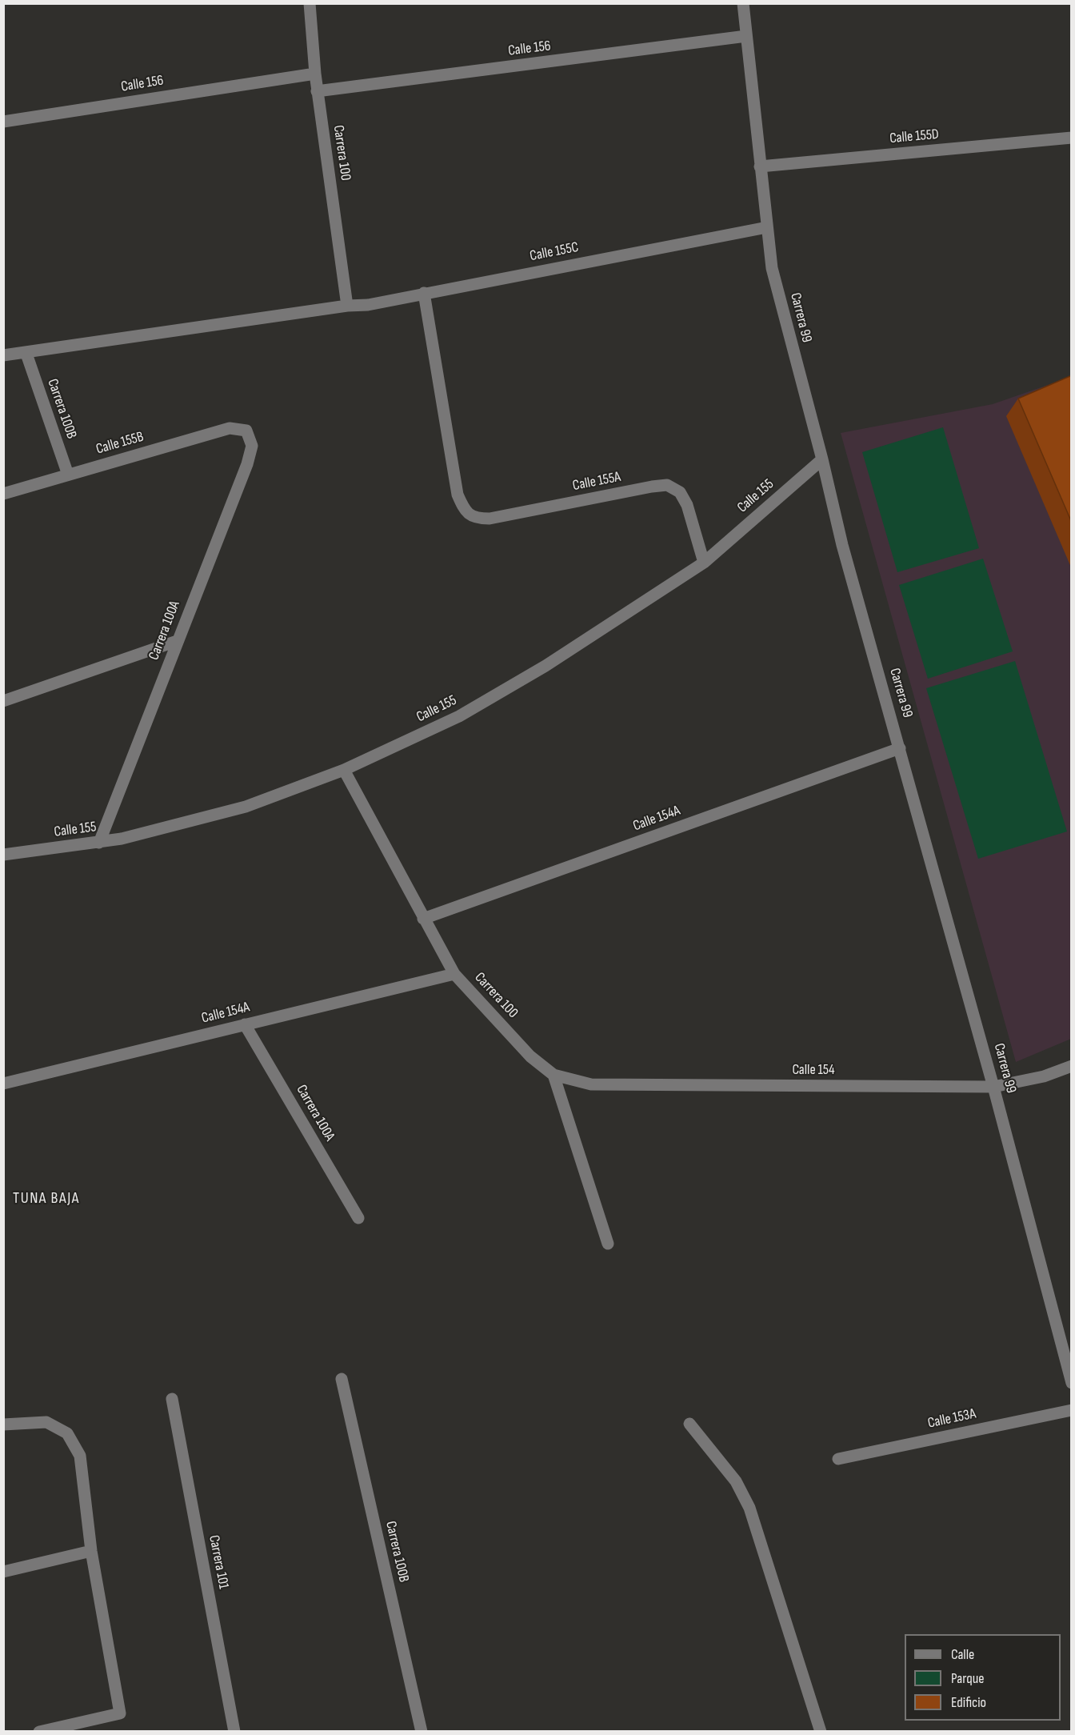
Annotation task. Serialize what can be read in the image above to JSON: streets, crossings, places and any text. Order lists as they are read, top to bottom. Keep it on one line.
{"streets":{"street":["Calle 156","Calle 155D","Carrera 100","Calle 155C","Carrera 99","Carrera 100B","Calle 155B","Calle 155A","Calle 155","Carrera 100A","Calle 154A","Calle 154","Calle 153A","Carrera 101"]},"crossings":[["Calle 156","Carrera 100"],["Calle 156","Carrera 99"],["Calle 155D","Carrera 99"],["Carrera 100","Calle 155C"],["Carrera 100","Calle 155"],["Carrera 100","Calle 154A"],["Carrera 100","Calle 154"],["Calle 155C","Carrera 99"],["Calle 155C","Carrera 100B"],["Calle 155C","Calle 155A"],["Carrera 99","Calle 155"],["Carrera 99","Calle 154A"],["Carrera 99","Calle 154"],["Carrera 100B","Calle 155B"],["Calle 155B","Carrera 100A"],["Calle 155A","Calle 155"],["Calle 155","Carrera 100A"],["Carrera 100A","Calle 154A"]],"districts":["TUNA BAJA"],"legend":["Calle","Parque","Edificio"]}
